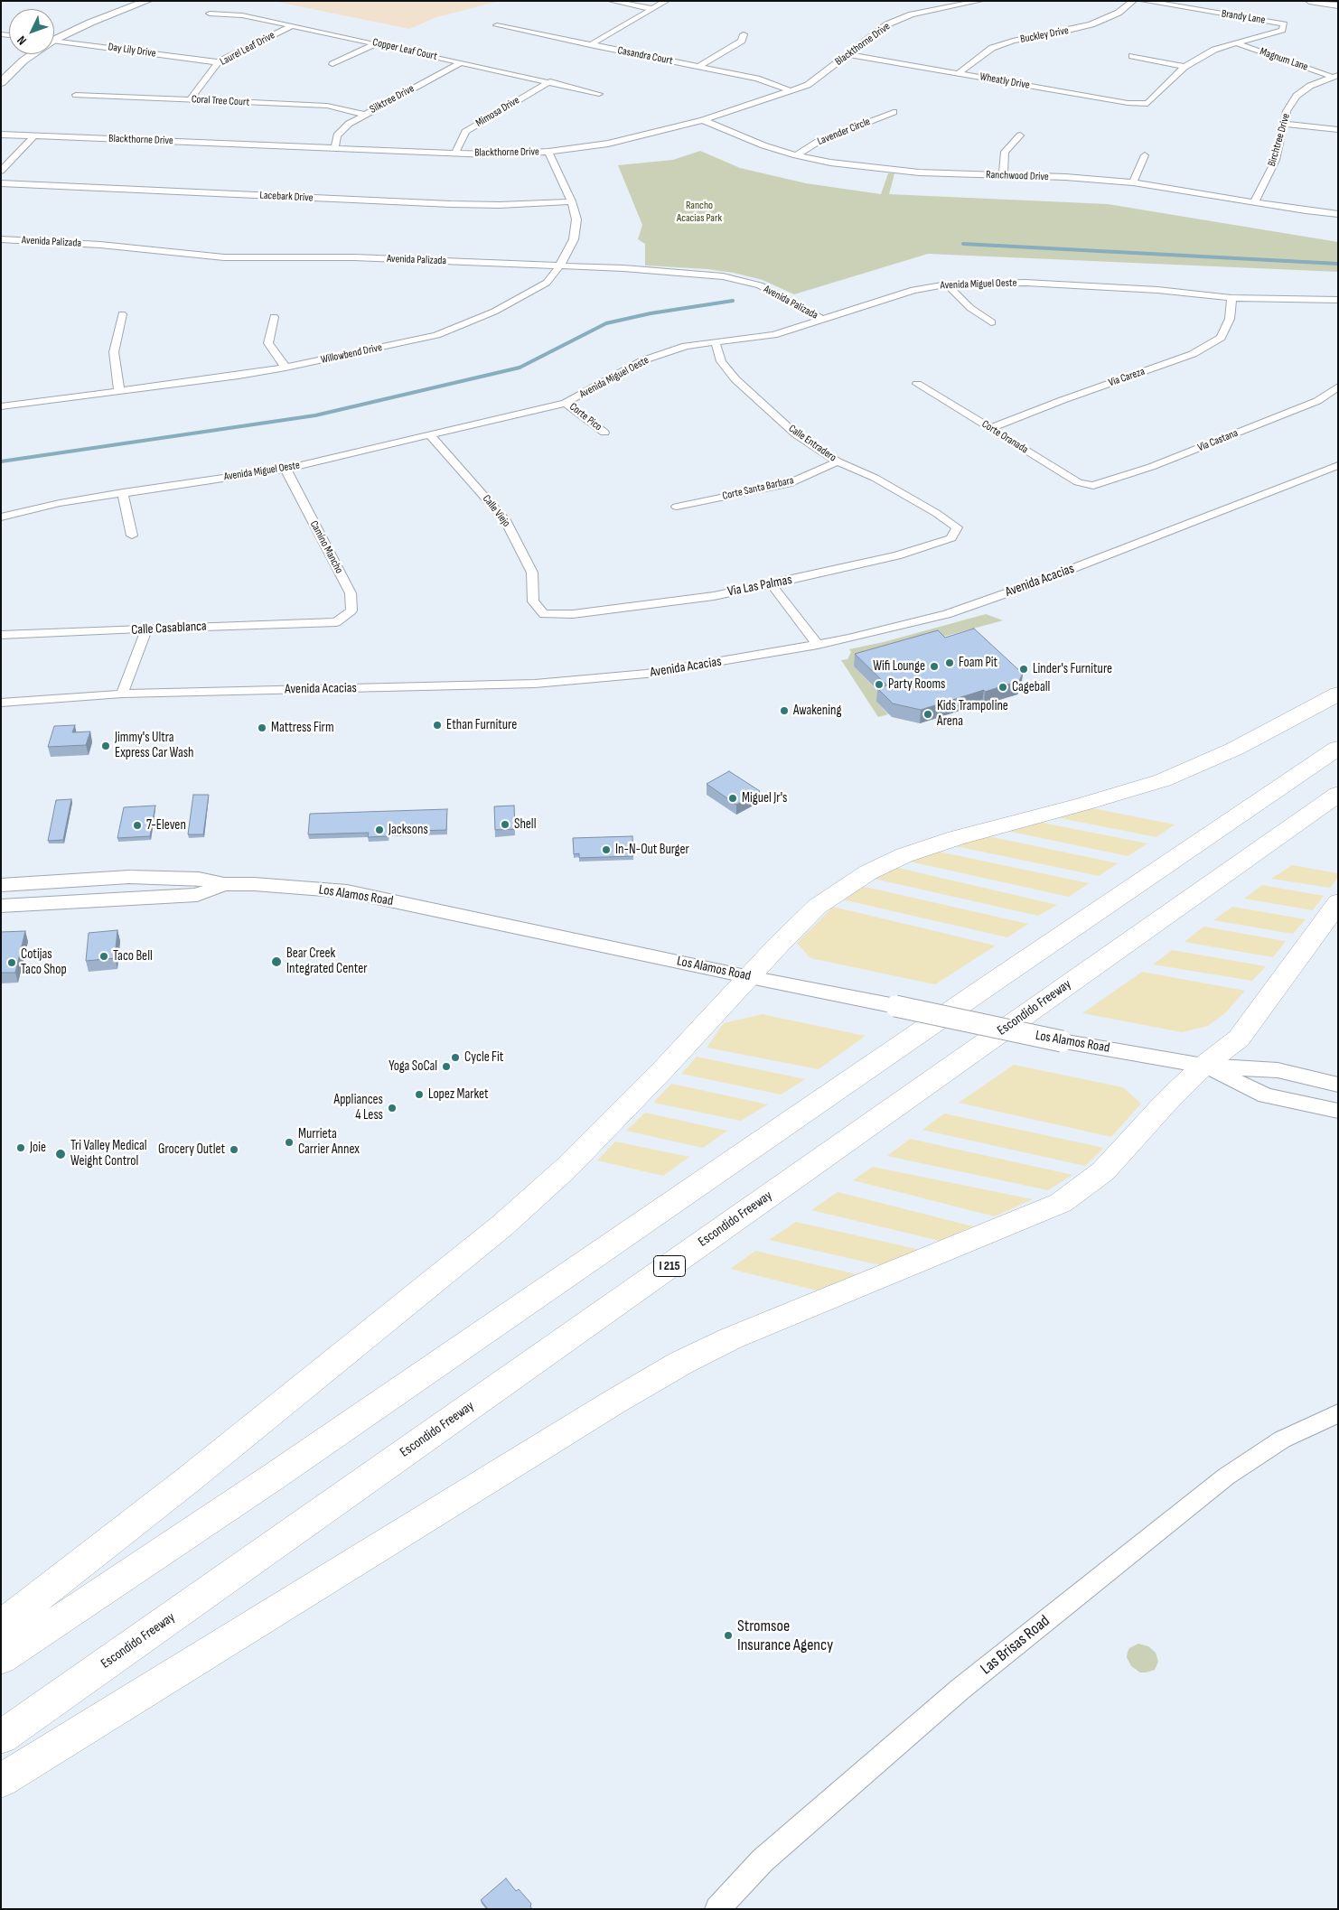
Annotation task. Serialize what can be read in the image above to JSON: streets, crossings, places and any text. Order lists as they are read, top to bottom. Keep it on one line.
{"streets":{"highway":["Escondido Freeway","I 215"],"main road":["Los Alamos Road"],"street":["Brandy Lane","Buckley Drive","Blackthorne Drive","Laurel Leaf Drive","Copper Leaf Court","Day Lily Drive","Casandra Court","Magnum Lane","Wheatly Drive","Silktree Drive","Coral Tree Court","Mimosa Drive","Lavender Circle","Birchtree Drive","Ranchwood Drive","Lacebark Drive","Avenida Palizada","Avenida Miguel Oeste","Willowbend Drive","Via Careza","Corte Pico","Corte Oranada","Via Castana","Calle Entradero","Corte Santa Barbara","Calle Viejo","Camino Mancho","Avenida Acacias","Via Las Palmas","Calle Casablanca","Las Brisas Road"]},"crossings":[["Brandy Lane","Magnum Lane"],["Buckley Drive","Wheatly Drive"],["Blackthorne Drive","Casandra Court"],["Blackthorne Drive","Wheatly Drive"],["Blackthorne Drive","Silktree Drive"],["Blackthorne Drive","Mimosa Drive"],["Blackthorne Drive","Ranchwood Drive"],["Blackthorne Drive","Willowbend Drive"],["Laurel Leaf Drive","Copper Leaf Court"],["Laurel Leaf Drive","Day Lily Drive"],["Laurel Leaf Drive","Coral Tree Court"],["Copper Leaf Court","Silktree Drive"],["Copper Leaf Court","Mimosa Drive"],["Magnum Lane","Birchtree Drive"],["Silktree Drive","Coral Tree Court"],["Lavender Circle","Ranchwood Drive"],["Birchtree Drive","Ranchwood Drive"],["Lacebark Drive","Willowbend Drive"],["Avenida Palizada","Avenida Miguel Oeste"],["Avenida Palizada","Willowbend Drive"],["Avenida Miguel Oeste","Via Careza"],["Avenida Miguel Oeste","Corte Pico"],["Avenida Miguel Oeste","Calle Entradero"],["Avenida Miguel Oeste","Calle Viejo"],["Avenida Miguel Oeste","Camino Mancho"],["Via Careza","Corte Oranada"],["Corte Oranada","Via Castana"],["Calle Entradero","Corte Santa Barbara"],["Calle Entradero","Via Las Palmas"],["Calle Viejo","Via Las Palmas"],["Camino Mancho","Calle Casablanca"]],"parks":["Rancho Acacias Park"],"places":["Foam Pit","Wifi Lounge","Linder's Furniture","Party Rooms","Cageball","Awakening","Kids Trampoline Arena","Ethan Furniture","Mattress Firm","Jimmy's Ultra Express Car Wash","Miguel Jr's","Shell","7-Eleven","Jacksons","In-N-Out Burger","Taco Bell","Bear Creek Integrated Center","Cotijas Taco Shop","Cycle Fit","Yoga SoCal","Lopez Market","Appliances 4 Less","Murrieta Carrier Annex","Joie","Grocery Outlet","Tri Valley Medical Weight Control","Stromsoe Insurance Agency"],"north":"bottom left"}
